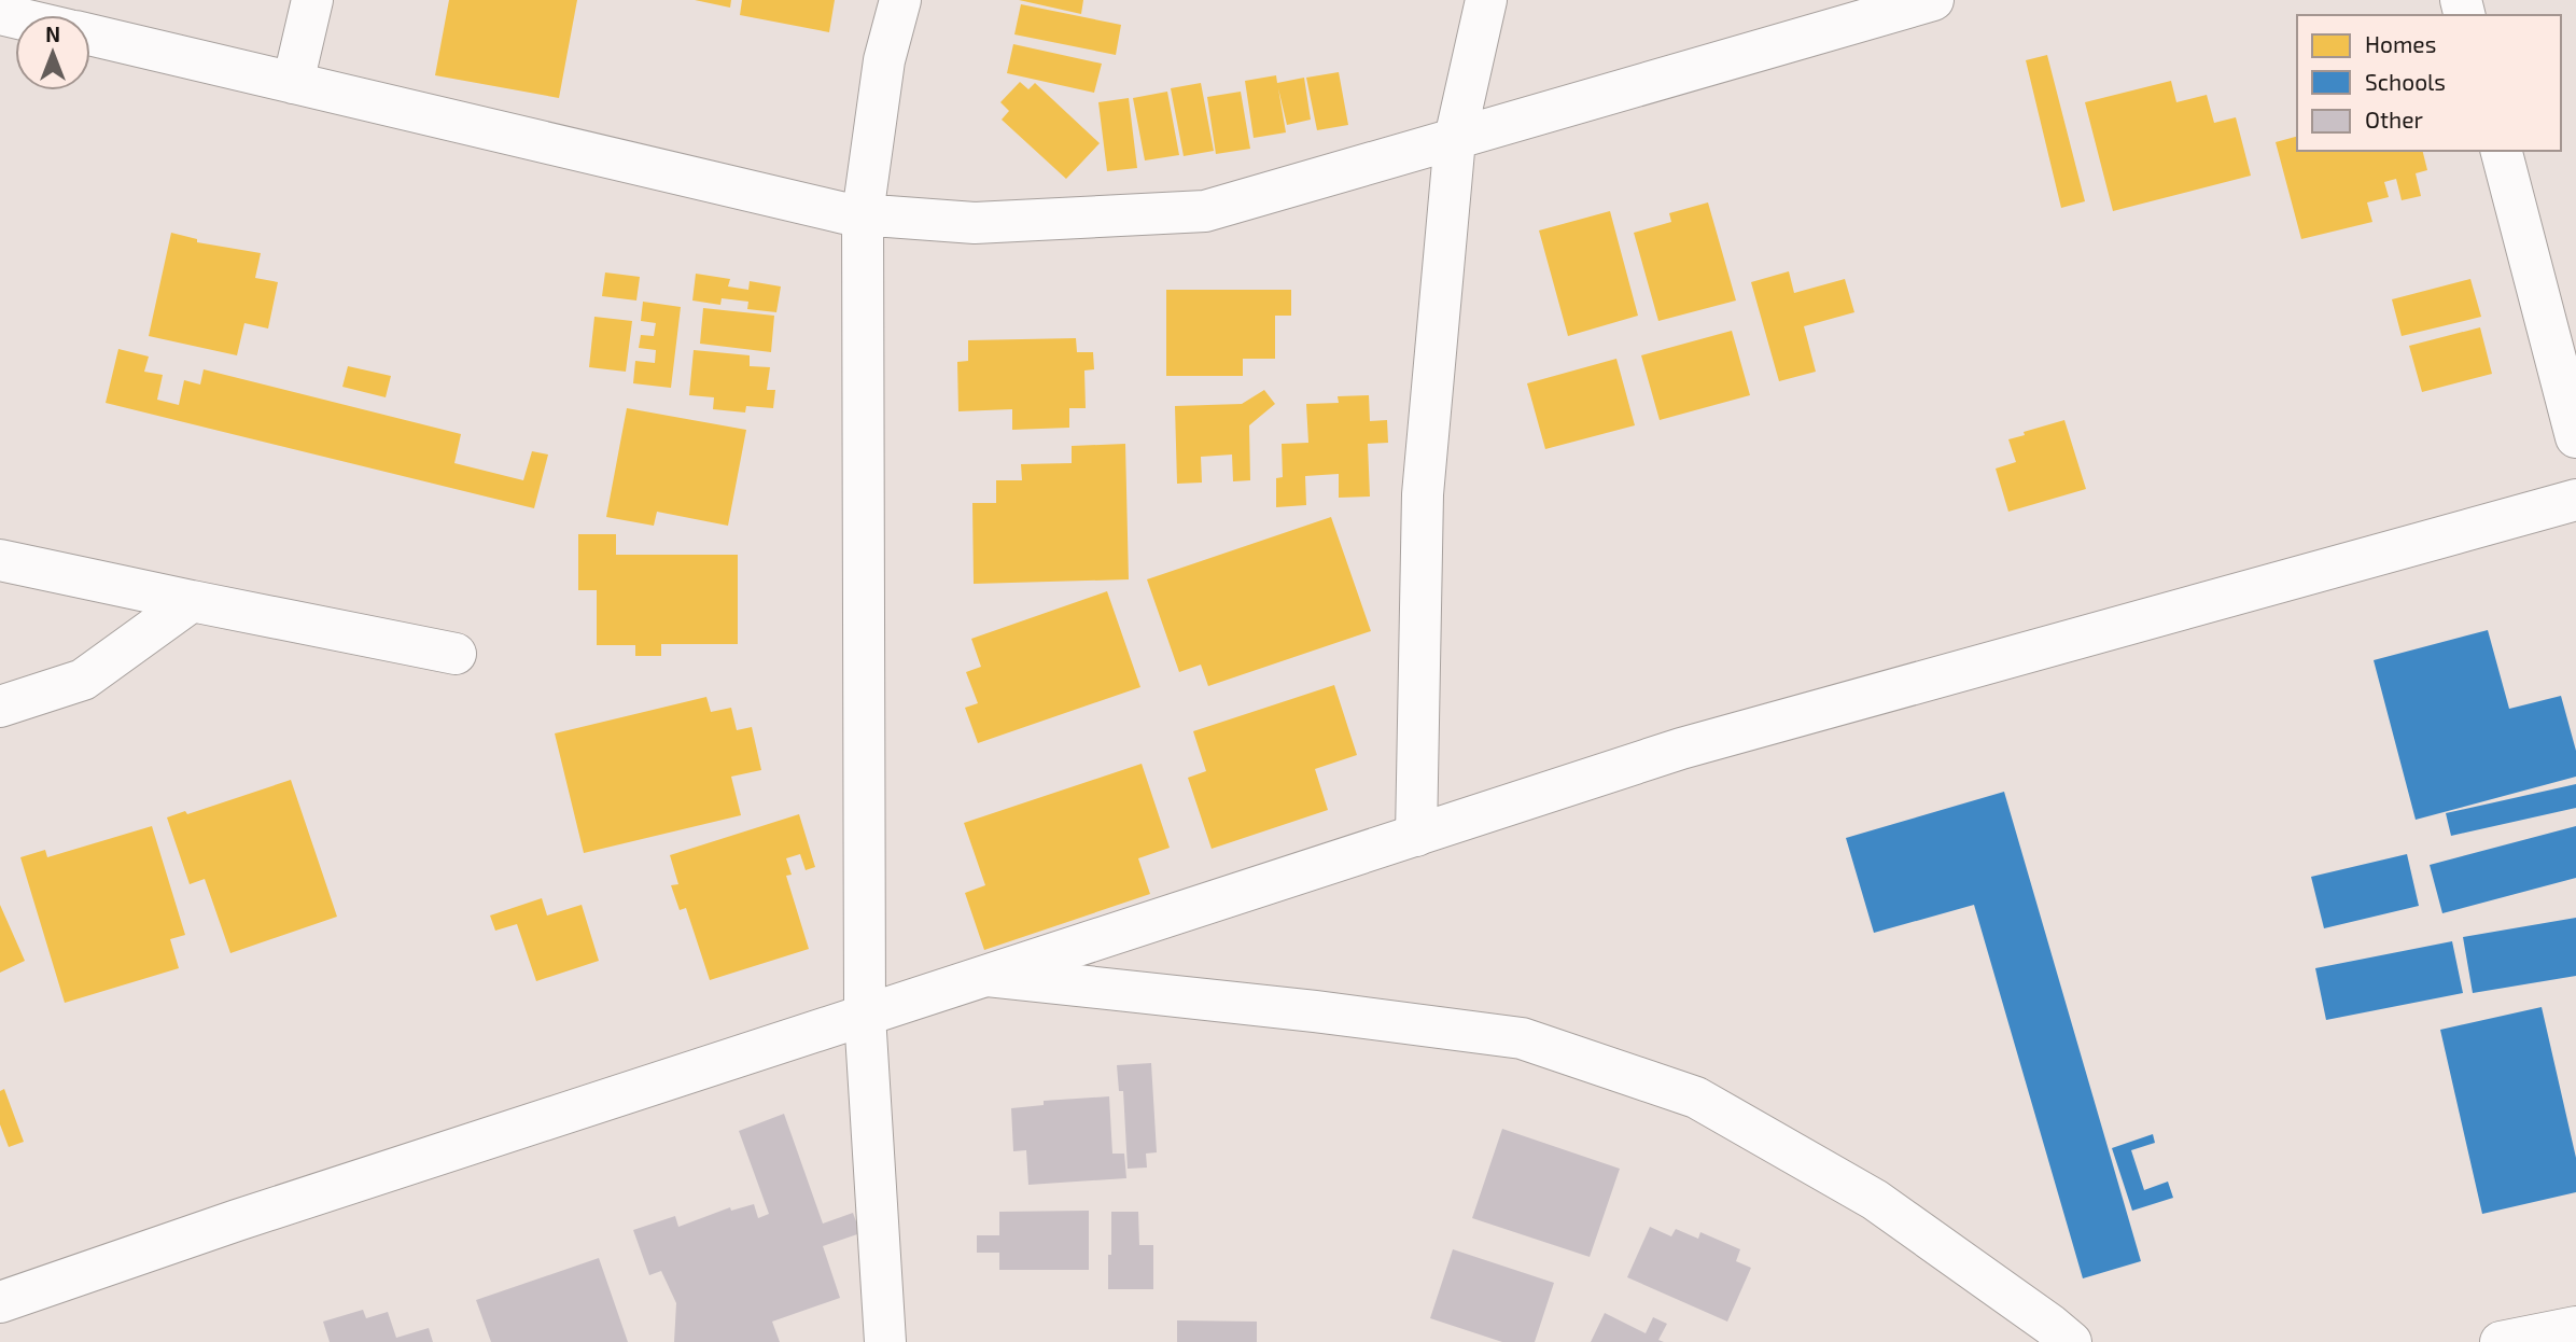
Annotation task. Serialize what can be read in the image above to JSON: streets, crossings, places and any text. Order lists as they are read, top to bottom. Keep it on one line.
{"legend":["Homes","Schools","Other"],"north":"top"}
